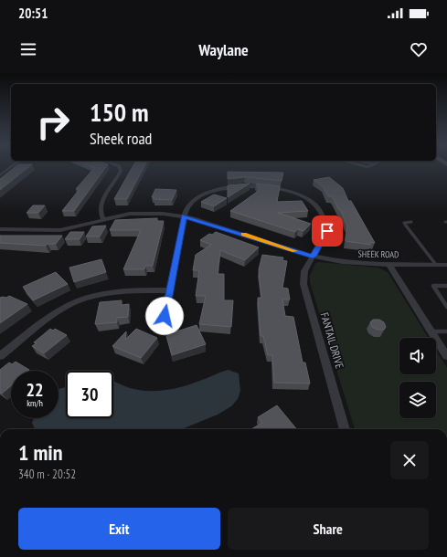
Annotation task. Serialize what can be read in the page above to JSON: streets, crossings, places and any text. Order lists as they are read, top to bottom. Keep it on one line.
{"streets":{"street":["SHEEK ROAD","FANTAIL DRIVE"]},"crossings":[["SHEEK ROAD","FANTAIL DRIVE"]],"page":{"status":"20:51","header":"Waylane","turn":["150 m","Sheek road"],"speed":"22 km/h","limit":"30","heading":["1 min","340 m · 20:52"],"buttons":["Exit","Share"]}}
